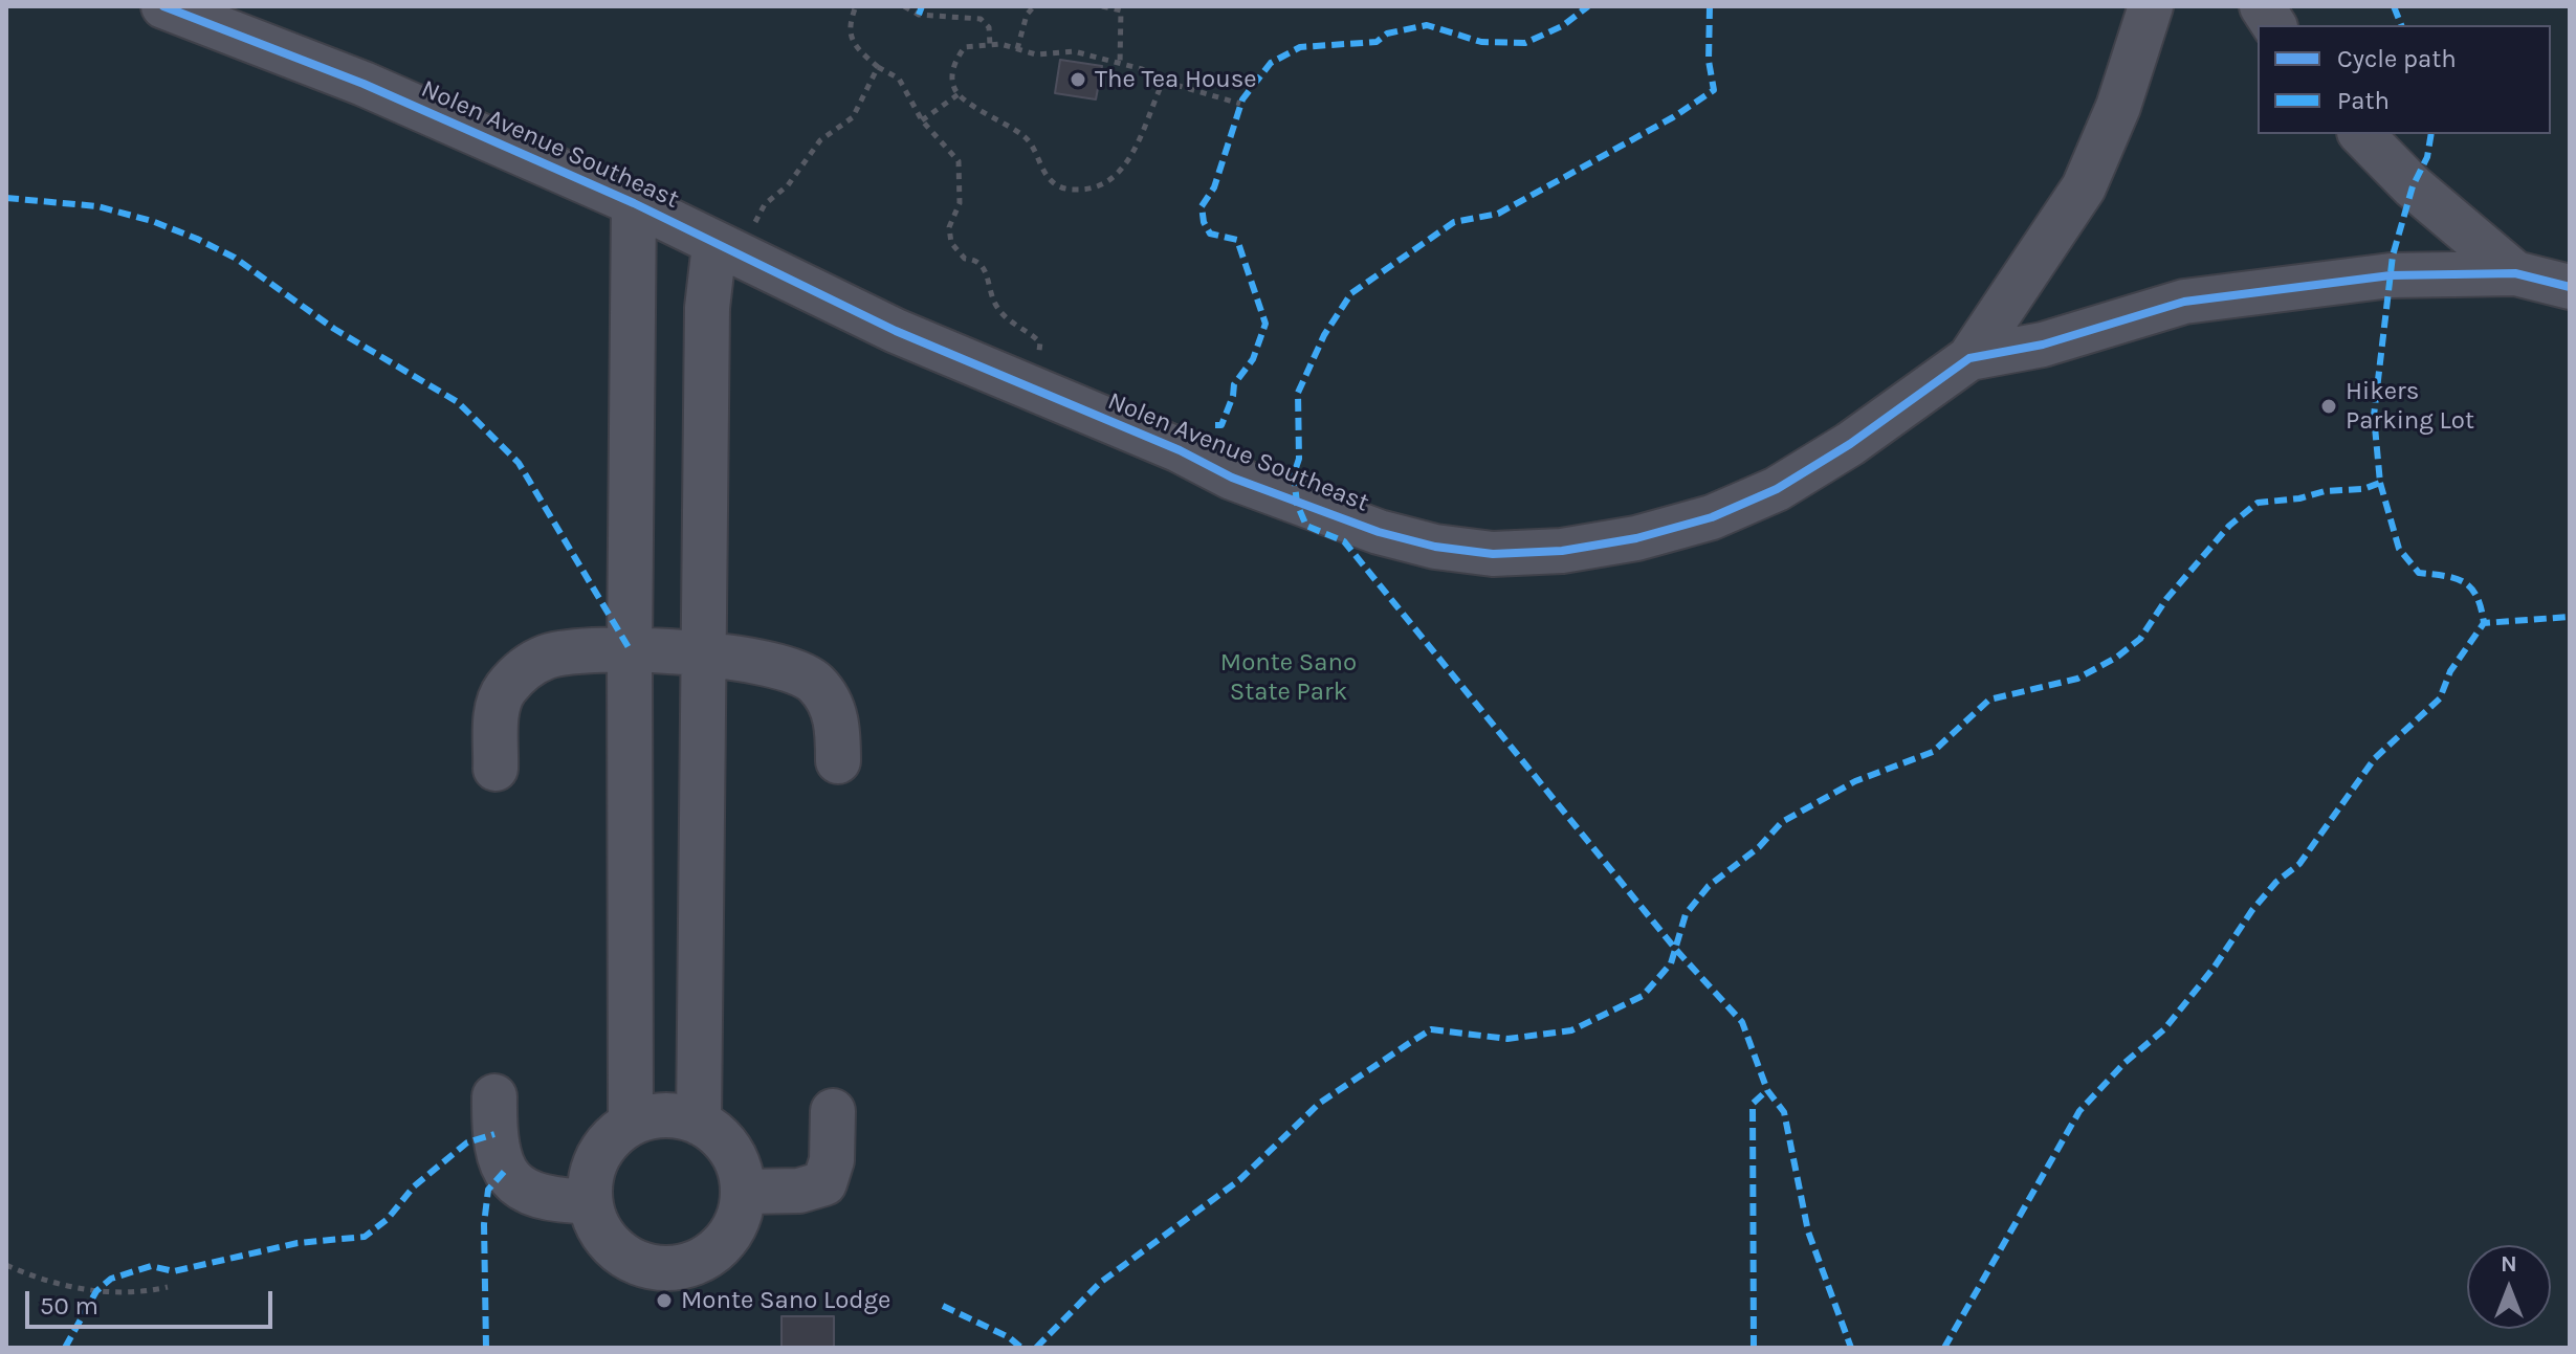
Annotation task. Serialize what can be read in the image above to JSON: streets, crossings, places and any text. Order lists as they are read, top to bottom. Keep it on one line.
{"streets":{"street":["Nolen Avenue Southeast"]},"parks":["Monte Sano State Park"],"places":["The Tea House","Hikers Parking Lot","Monte Sano Lodge"],"legend":["Cycle path","Path"],"scale_bar":"50 m","north":"top"}
